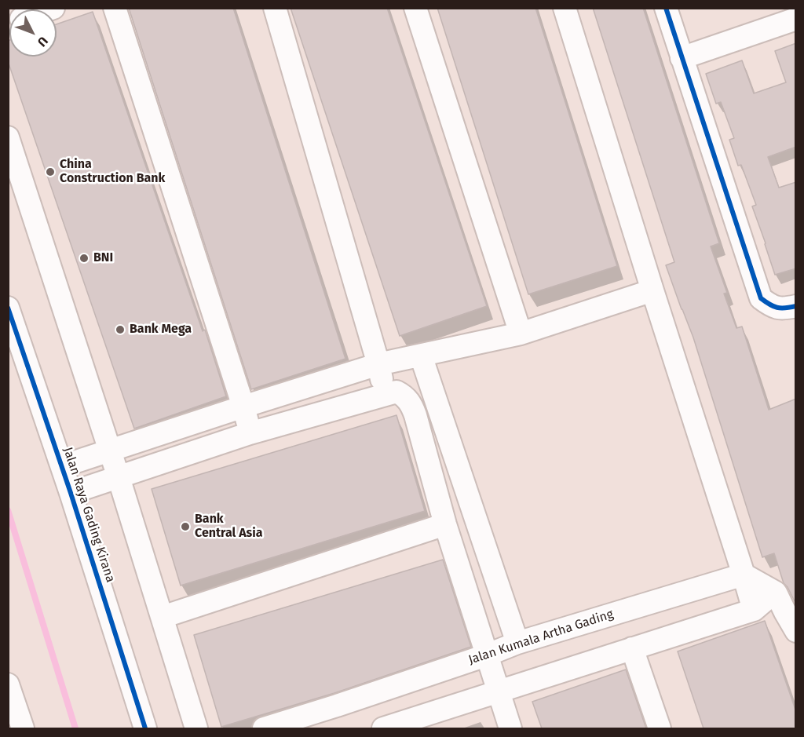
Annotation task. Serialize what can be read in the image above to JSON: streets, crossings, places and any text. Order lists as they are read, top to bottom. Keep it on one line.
{"streets":{"street":["Jalan Raya Gading Kirana","Jalan Kumala Artha Gading"]},"places":["China Construction Bank","BNI","Bank Mega","Bank Central Asia"],"north":"bottom right"}
